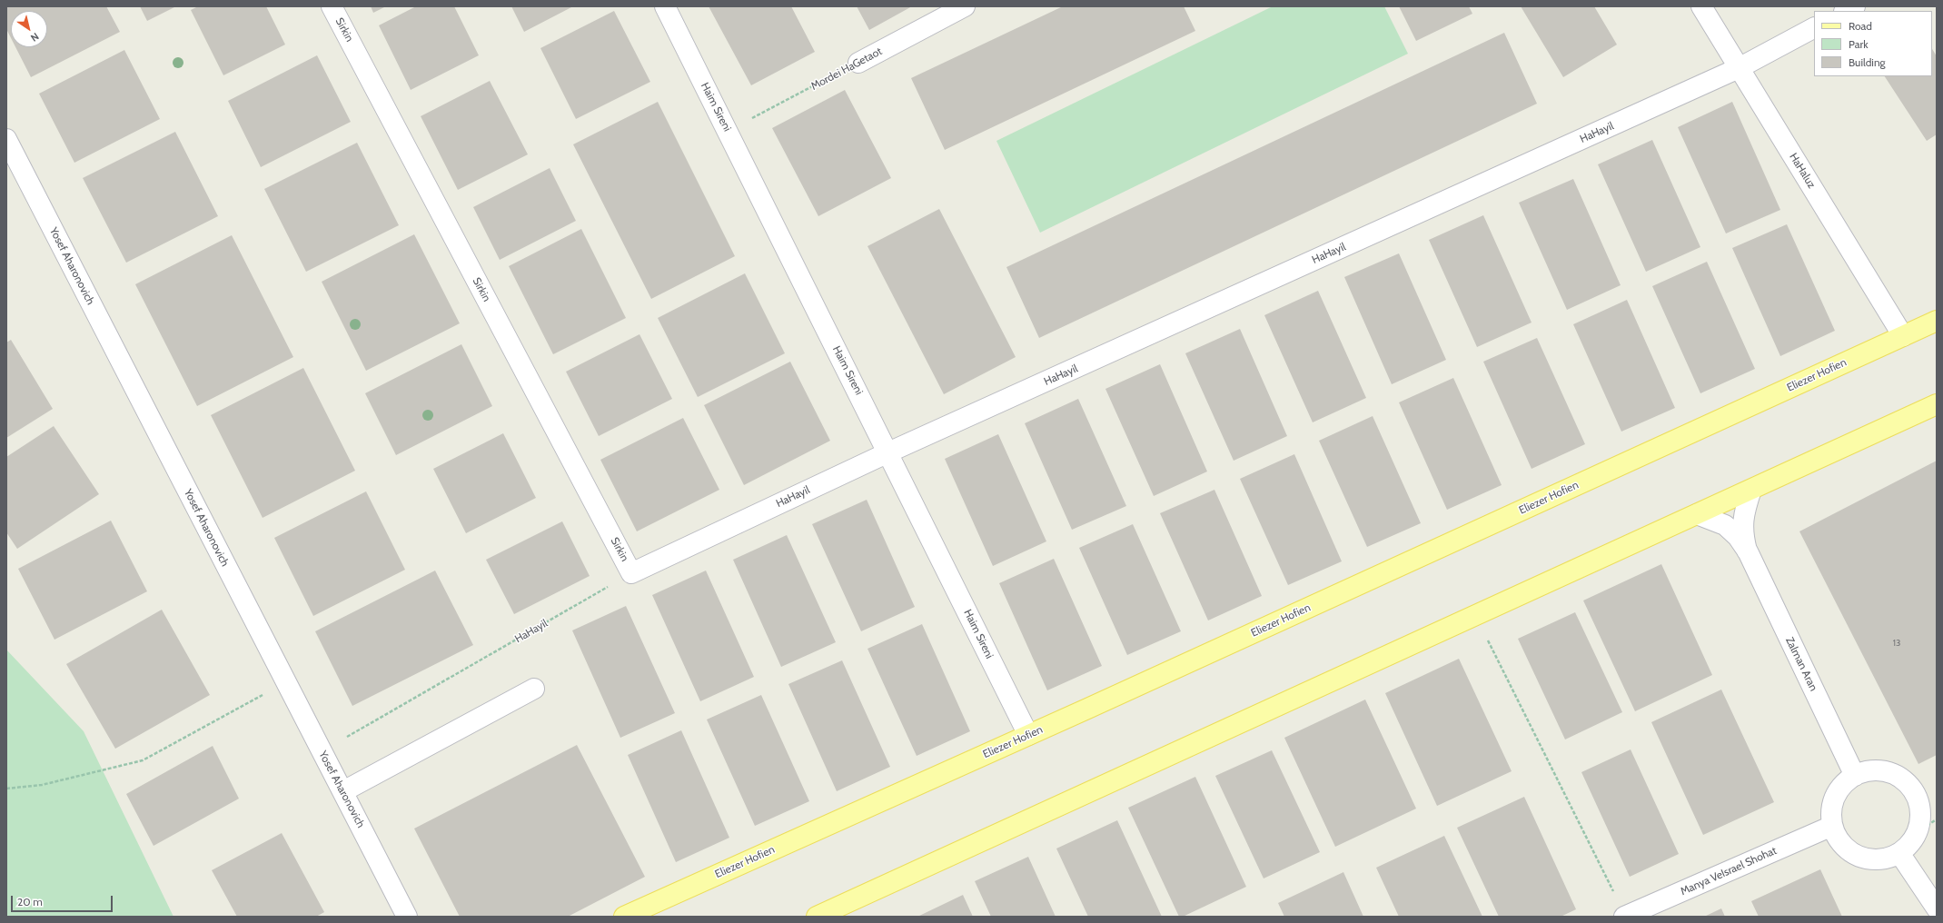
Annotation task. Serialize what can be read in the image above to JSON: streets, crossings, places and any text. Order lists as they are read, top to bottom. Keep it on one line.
{"streets":{"main road":["Eliezer Hofien"],"street":["Sirkin","Mordei HaGetaot","Haim Sireni","HaHayil","HaHaluz","Yosef Aharonovich","Zalman Aran","Manya VeIsrael Shohat"]},"crossings":[["Sirkin","HaHayil"],["Mordei HaGetaot","Haim Sireni"],["Haim Sireni","HaHayil"],["Haim Sireni","Eliezer Hofien"],["HaHayil","HaHaluz"],["HaHayil","Yosef Aharonovich"],["HaHaluz","Eliezer Hofien"],["Zalman Aran","Manya VeIsrael Shohat"]],"house_numbers":["13"],"legend":["Road","Park","Building"],"scale_bar":"20 m","north":"bottom right"}
